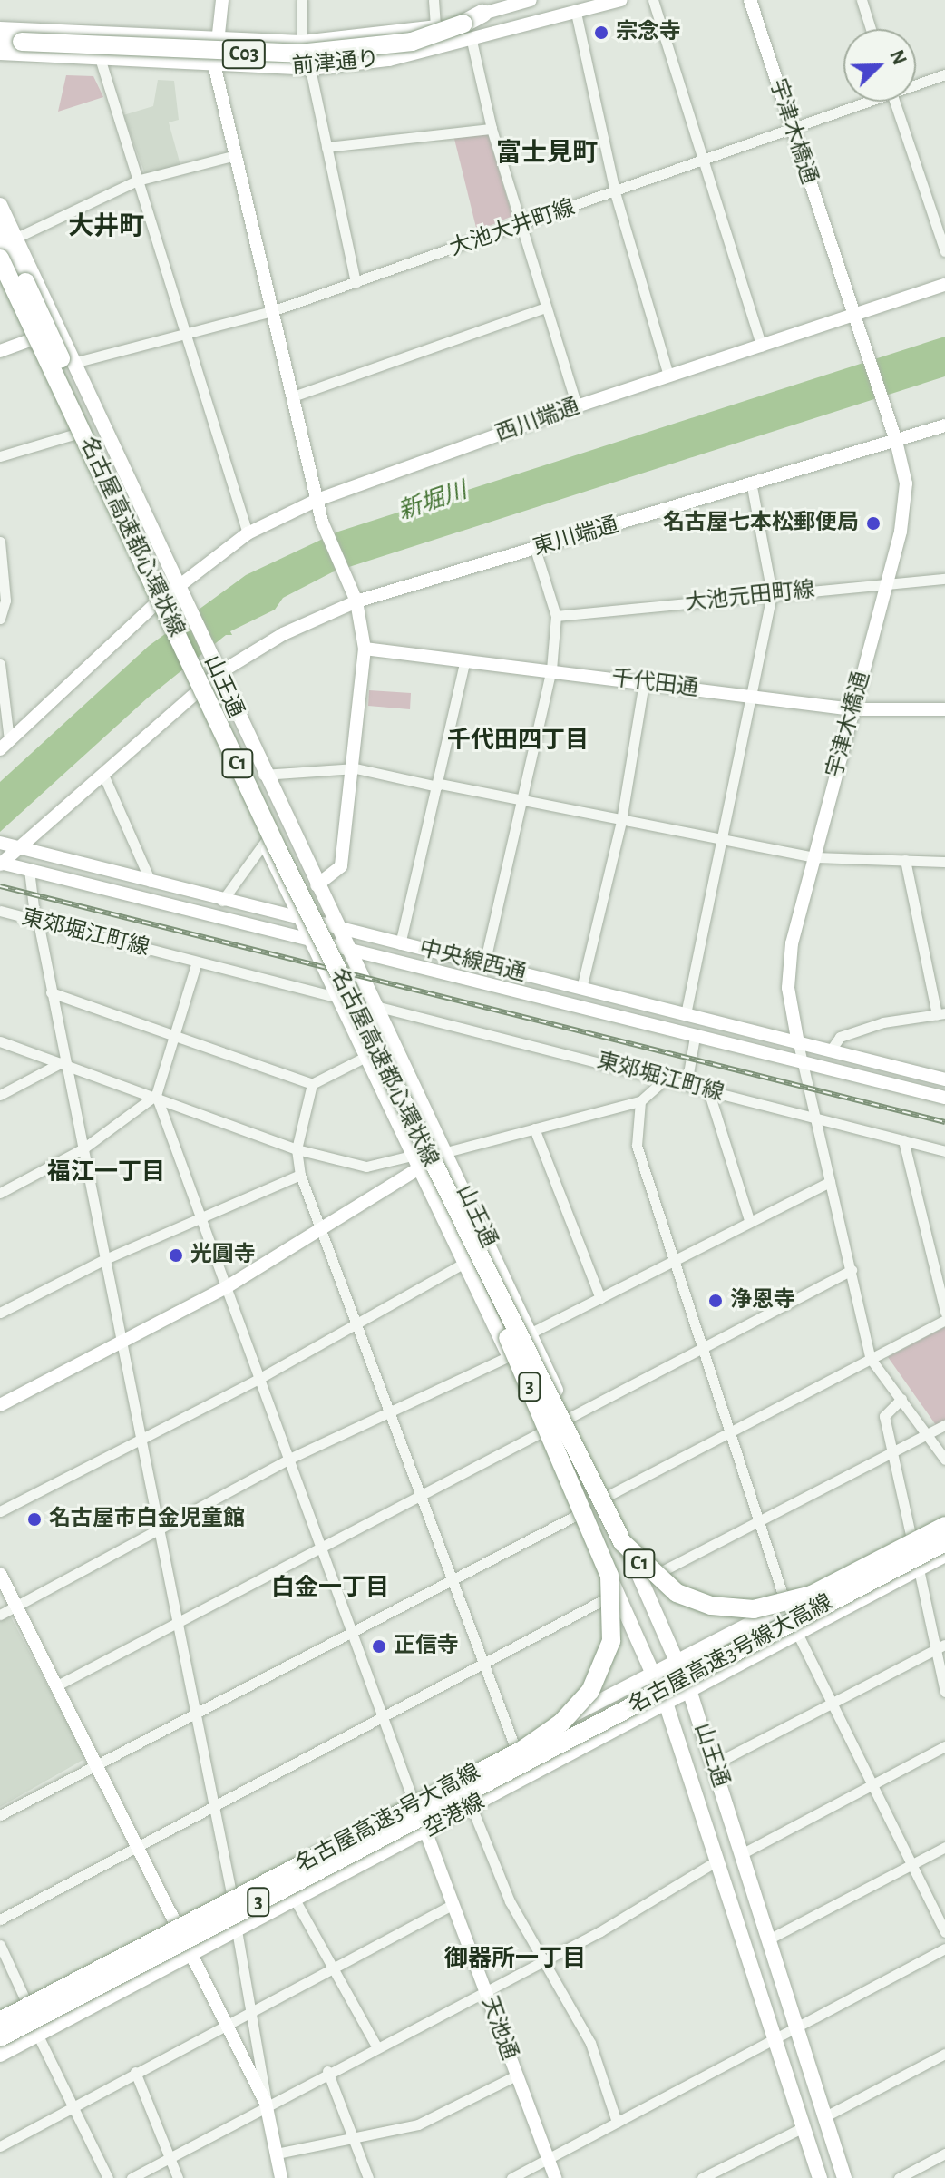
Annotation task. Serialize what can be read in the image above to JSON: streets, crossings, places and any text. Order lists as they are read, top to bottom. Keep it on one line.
{"streets":{"highway":["C03","名古屋高速都心環状線","C1","3","名古屋高速3号線大高線","名古屋高速3号大高線"],"main road":["山王通","空港線"],"street":["前津通り","宇津木橋通","大池大井町線","西川端通","東川端通","大池元田町線","千代田通","東郊堀江町線","中央線西通","天池通"]},"crossings":[["C03","前津通り"],["宇津木橋通","大池大井町線"],["宇津木橋通","西川端通"],["宇津木橋通","東川端通"],["宇津木橋通","大池元田町線"],["宇津木橋通","千代田通"],["宇津木橋通","中央線西通"],["大池大井町線","山王通"],["西川端通","山王通"],["名古屋高速都心環状線","山王通"],["名古屋高速都心環状線","3"],["東川端通","山王通"],["東川端通","中央線西通"],["山王通","東郊堀江町線"],["山王通","中央線西通"],["山王通","3"],["山王通","空港線"],["山王通","名古屋高速3号大高線"],["3","名古屋高速3号大高線"],["名古屋高速3号線大高線","名古屋高速3号大高線"],["空港線","天池通"]],"districts":["富士見町","大井町","千代田四丁目","福江一丁目","白金一丁目","御器所一丁目"],"water":["新堀川"],"places":["宗念寺","名古屋七本松郵便局","光圓寺","浄恩寺","名古屋市白金児童館","正信寺"],"north":"top right"}
